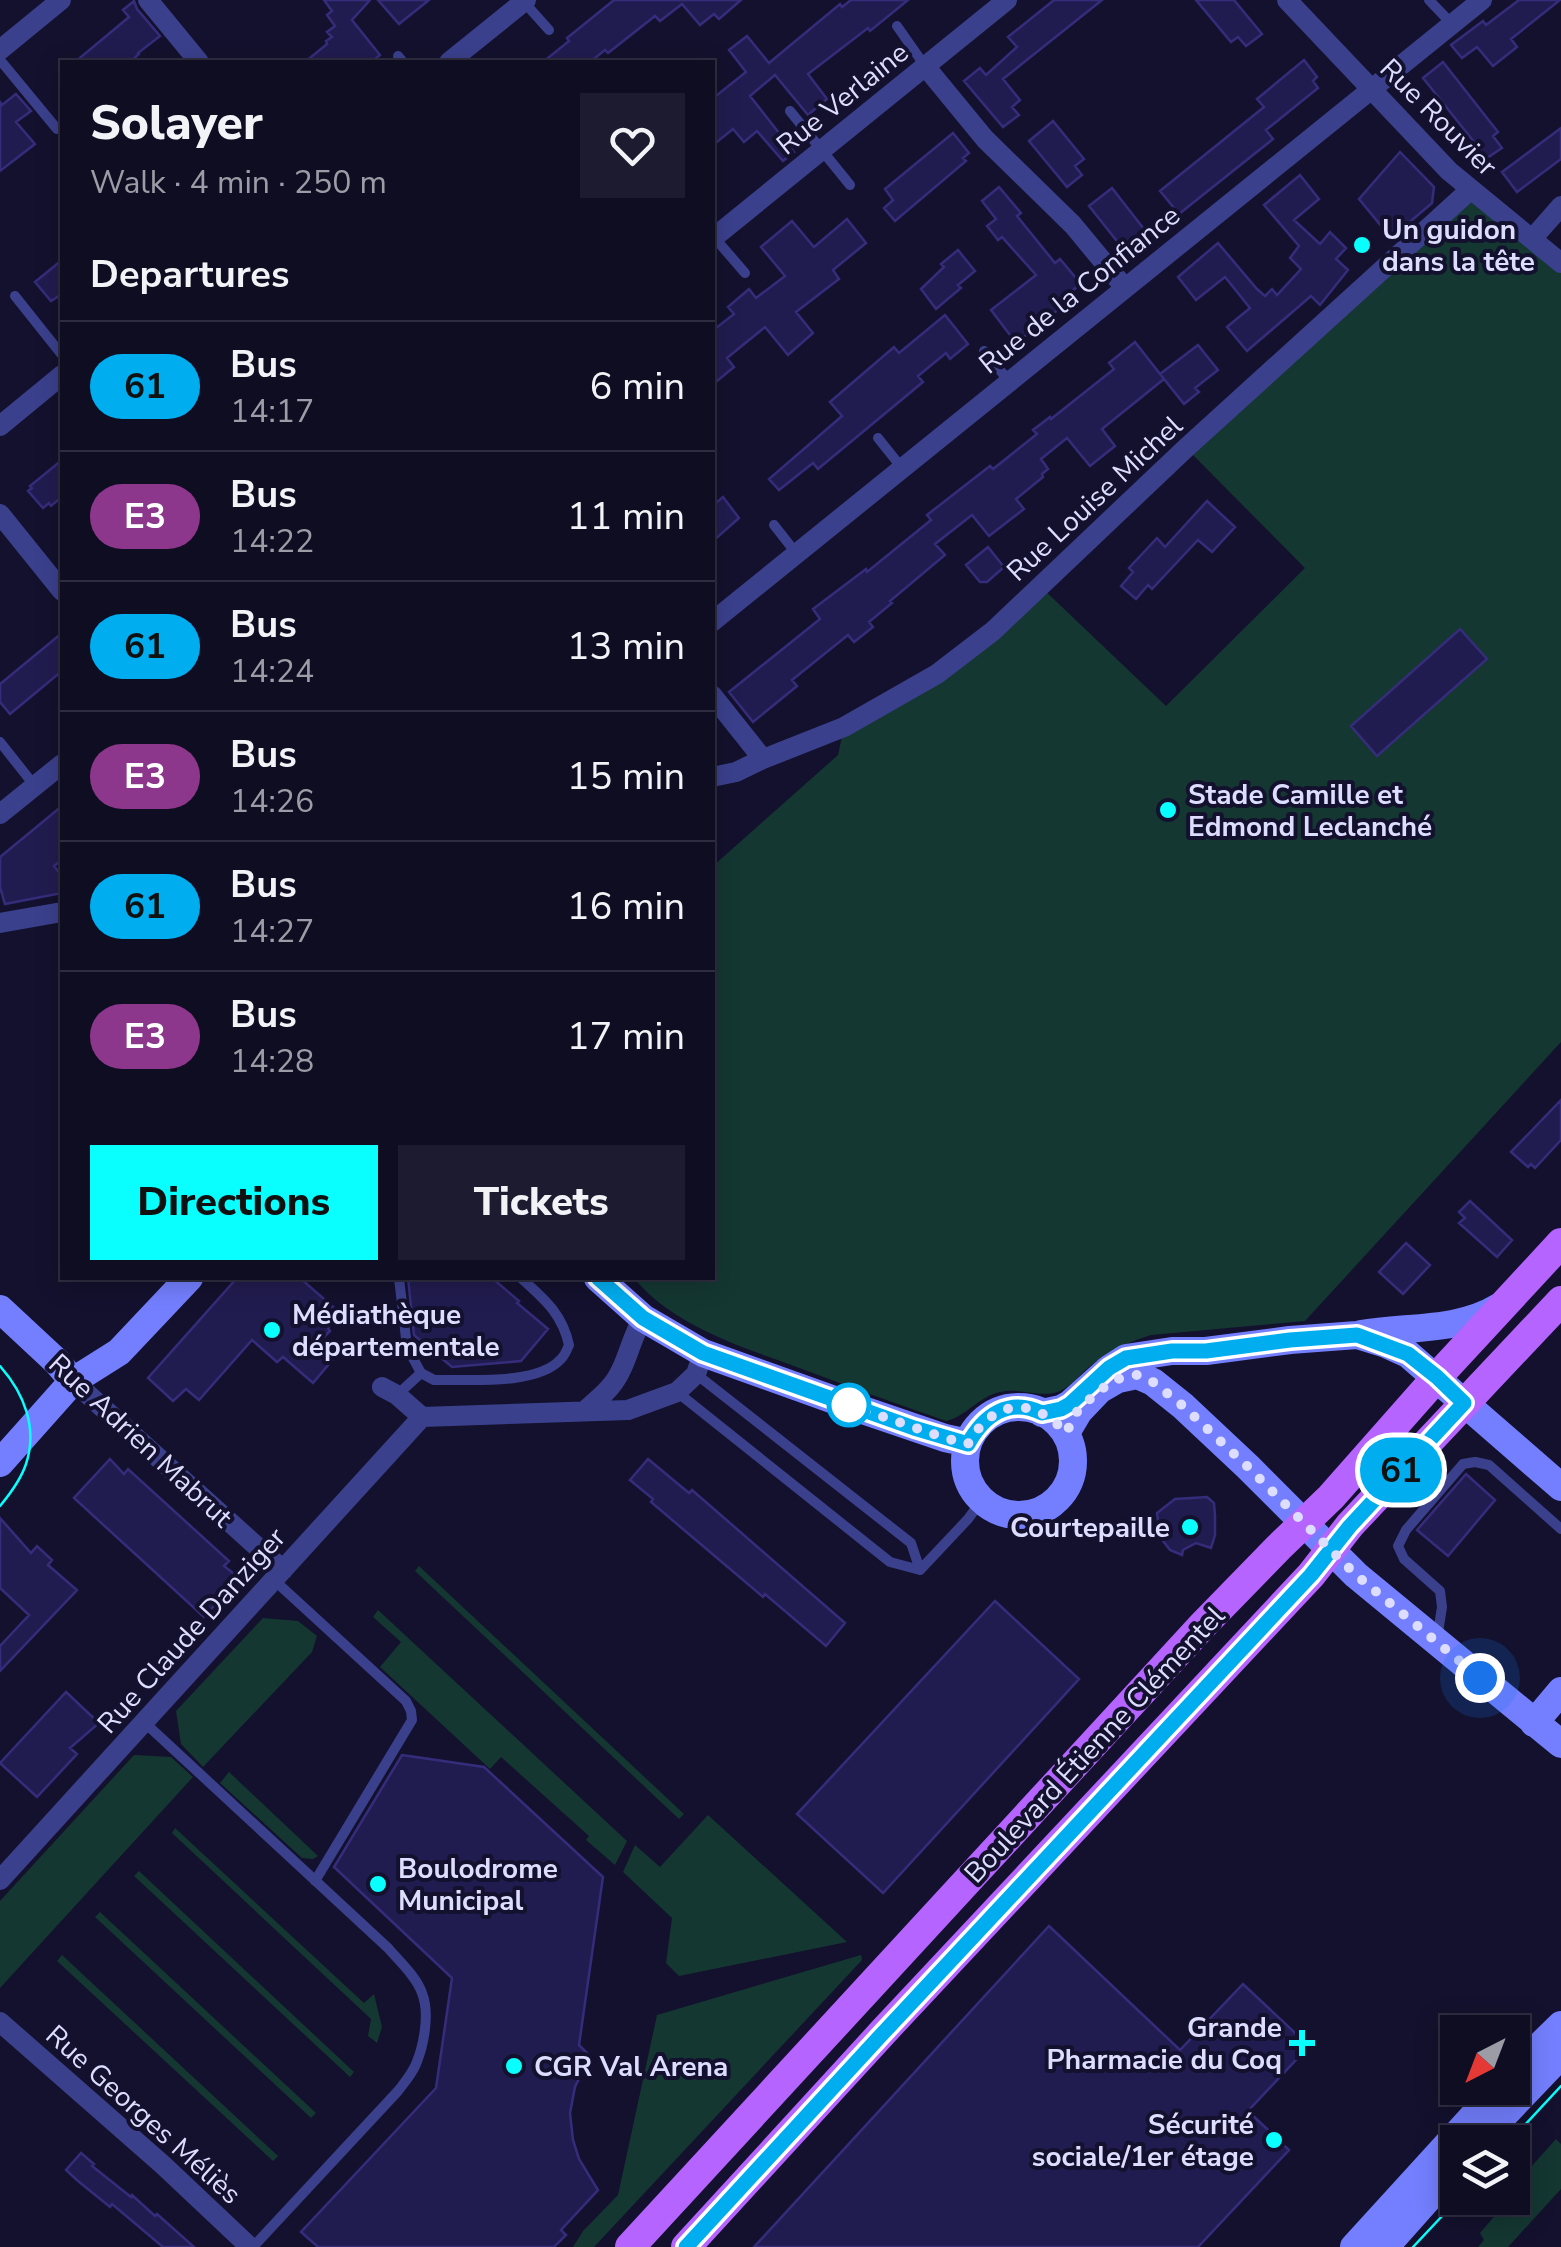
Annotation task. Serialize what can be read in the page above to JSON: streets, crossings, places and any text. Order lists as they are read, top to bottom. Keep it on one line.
{"streets":{"main road":["Boulevard Étienne Clémentel"],"street":["Rue Verlaine","Rue Rouvier","Rue de la Confiance","Rue Louise Michel","Rue Adrien Mabrut","Rue Claude Danziger","Rue Georges Méliès"]},"crossings":[["Rue Rouvier","Rue de la Confiance"],["Rue Rouvier","Rue Louise Michel"],["Rue Adrien Mabrut","Rue Claude Danziger"]],"places":{"other":["Un guidon dans la tête","Stade Camille et Edmond Leclanché","Médiathèque départementale","Courtepaille","Boulodrome Municipal","CGR Val Arena","Sécurité sociale/1er étage"],"health":["Grande Pharmacie du Coq"]},"lines":["bus line 61"],"north":"bottom left","page":{"on_map":"61","heading":[["Solayer","Walk · 4 min · 250 m"],"Departures"],"list":[{"mark":"61","name":"Bus","note":"14:17","value":"6 min"},{"mark":"E3","name":"Bus","note":"14:22","value":"11 min"},{"mark":"61","name":"Bus","note":"14:24","value":"13 min"},{"mark":"E3","name":"Bus","note":"14:26","value":"15 min"},{"mark":"61","name":"Bus","note":"14:27","value":"16 min"},{"mark":"E3","name":"Bus","note":"14:28","value":"17 min"}],"buttons":["Directions","Tickets"]}}
